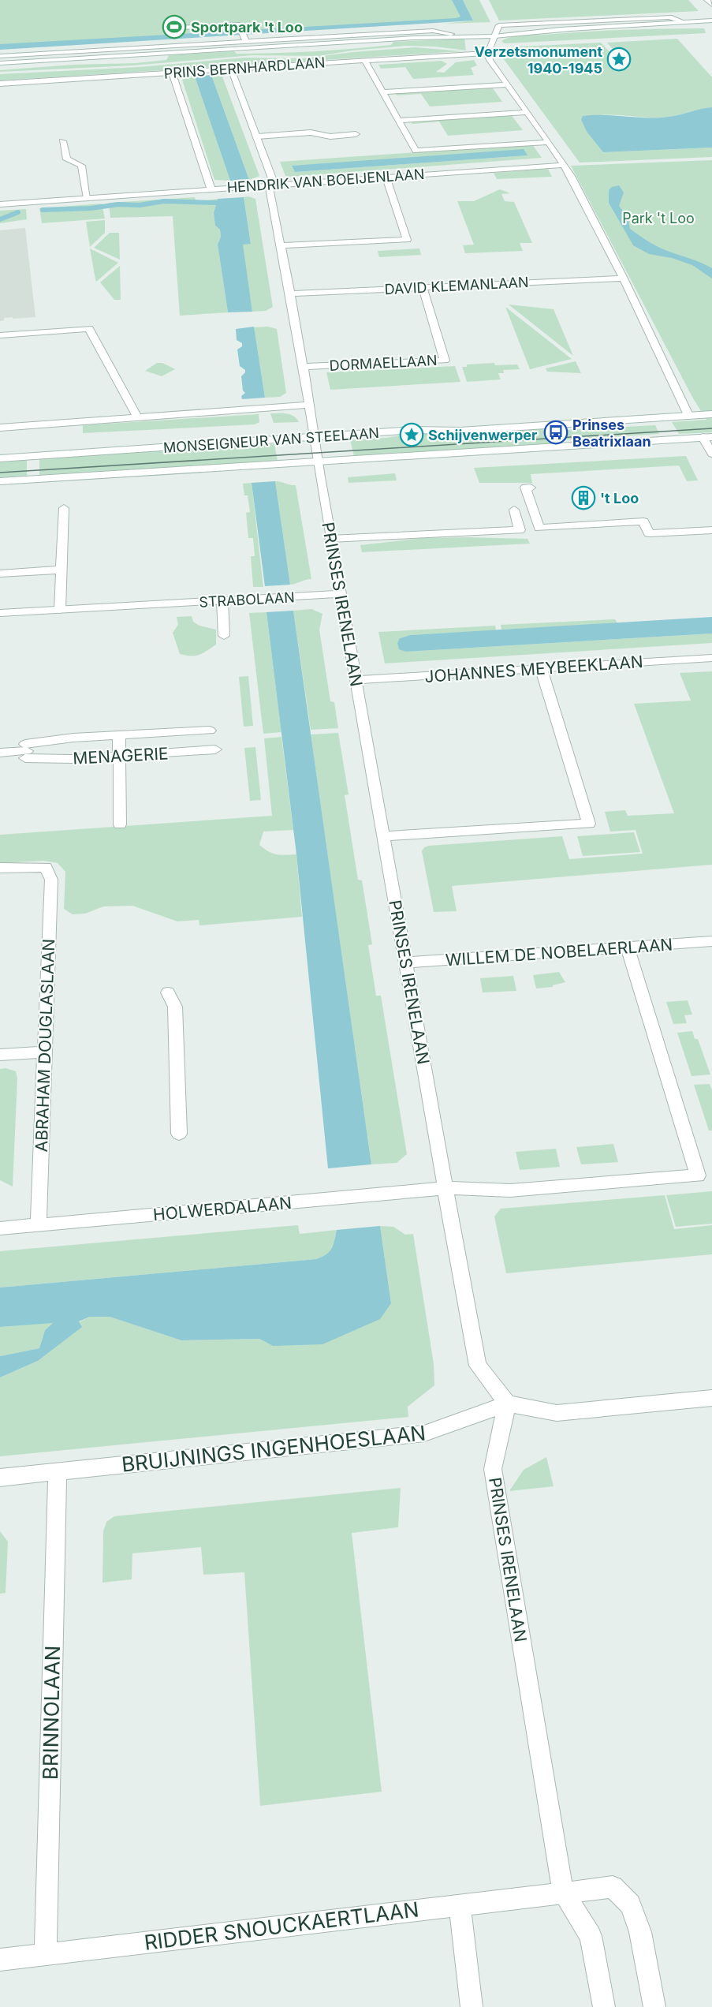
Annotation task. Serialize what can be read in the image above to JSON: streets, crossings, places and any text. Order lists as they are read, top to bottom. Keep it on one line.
{"streets":{"street":["PRINS BERNHARDLAAN","HENDRIK VAN BOEIJENLAAN","DAVID KLEMANLAAN","DORMAELLAAN","MONSEIGNEUR VAN STEELAAN","STRABOLAAN","PRINSES IRENELAAN","JOHANNES MEYBEEKLAAN","MENAGERIE","WILLEM DE NOBELAERLAAN","ABRAHAM DOUGLASLAAN","HOLWERDALAAN","BRUIJNINGS INGENHOESLAAN","BRINNOLAAN","RIDDER SNOUCKAERTLAAN"]},"crossings":[["PRINS BERNHARDLAAN","PRINSES IRENELAAN"],["HENDRIK VAN BOEIJENLAAN","PRINSES IRENELAAN"],["DAVID KLEMANLAAN","DORMAELLAAN"],["DAVID KLEMANLAAN","PRINSES IRENELAAN"],["DORMAELLAAN","PRINSES IRENELAAN"],["MONSEIGNEUR VAN STEELAAN","PRINSES IRENELAAN"],["STRABOLAAN","PRINSES IRENELAAN"],["PRINSES IRENELAAN","JOHANNES MEYBEEKLAAN"],["PRINSES IRENELAAN","WILLEM DE NOBELAERLAAN"],["PRINSES IRENELAAN","HOLWERDALAAN"],["PRINSES IRENELAAN","BRUIJNINGS INGENHOESLAAN"],["PRINSES IRENELAAN","RIDDER SNOUCKAERTLAAN"],["WILLEM DE NOBELAERLAAN","HOLWERDALAAN"],["ABRAHAM DOUGLASLAAN","HOLWERDALAAN"],["BRUIJNINGS INGENHOESLAAN","BRINNOLAAN"],["BRINNOLAAN","RIDDER SNOUCKAERTLAAN"]],"parks":["Park 't Loo"],"places":{"sports":["Sportpark 't Loo"],"place":["Verzetsmonument 1940-1945","Schijvenwerper"],"bus stop":["Prinses Beatrixlaan"],"building":["'t Loo"]}}
